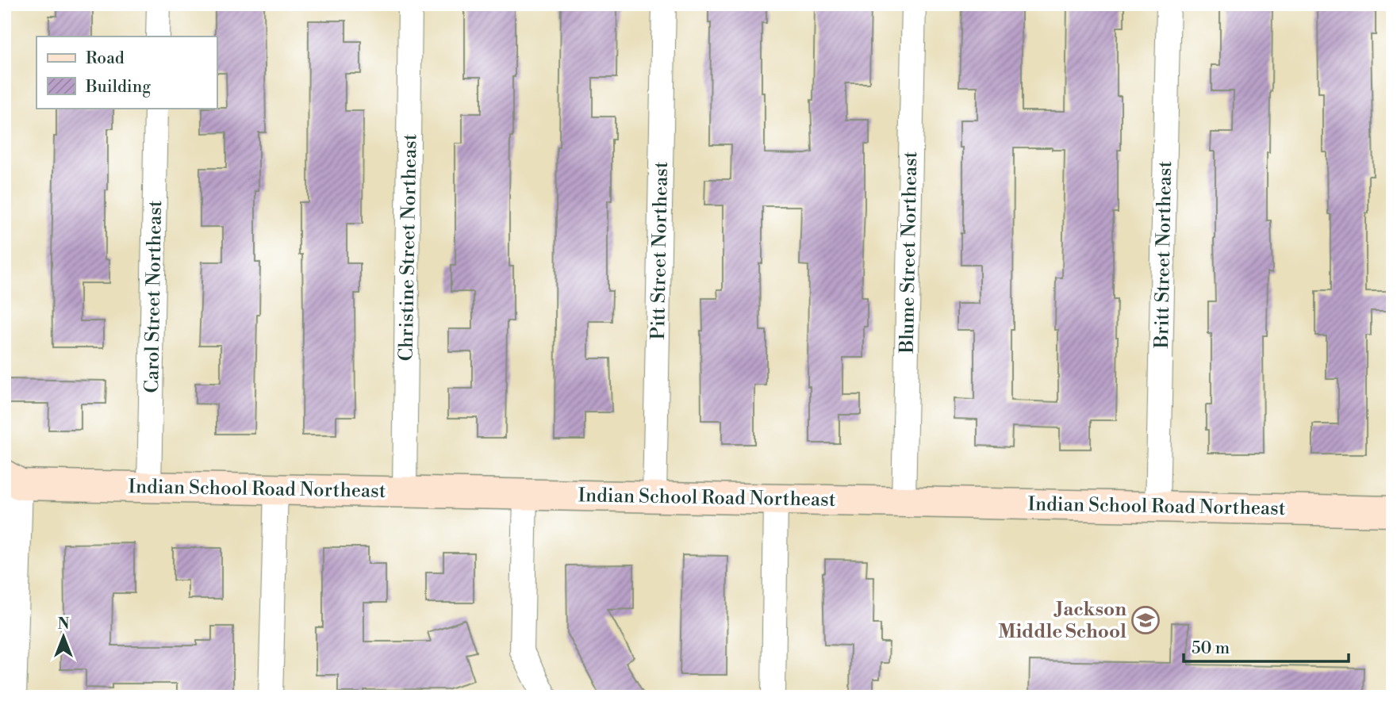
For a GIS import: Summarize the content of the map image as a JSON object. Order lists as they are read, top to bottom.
{
  "streets": {
    "street": [
      "Christine Street Northeast",
      "Pitt Street Northeast",
      "Blume Street Northeast",
      "Britt Street Northeast",
      "Carol Street Northeast",
      "Indian School Road Northeast"
    ]
  },
  "crossings": [
    ["Christine Street Northeast", "Indian School Road Northeast"],
    ["Pitt Street Northeast", "Indian School Road Northeast"],
    ["Blume Street Northeast", "Indian School Road Northeast"],
    ["Britt Street Northeast", "Indian School Road Northeast"],
    ["Carol Street Northeast", "Indian School Road Northeast"]
  ],
  "places": {
    "school or university": ["Jackson Middle School"]
  },
  "legend": ["Road", "Building"],
  "scale_bar": "50 m",
  "north": "top"
}
